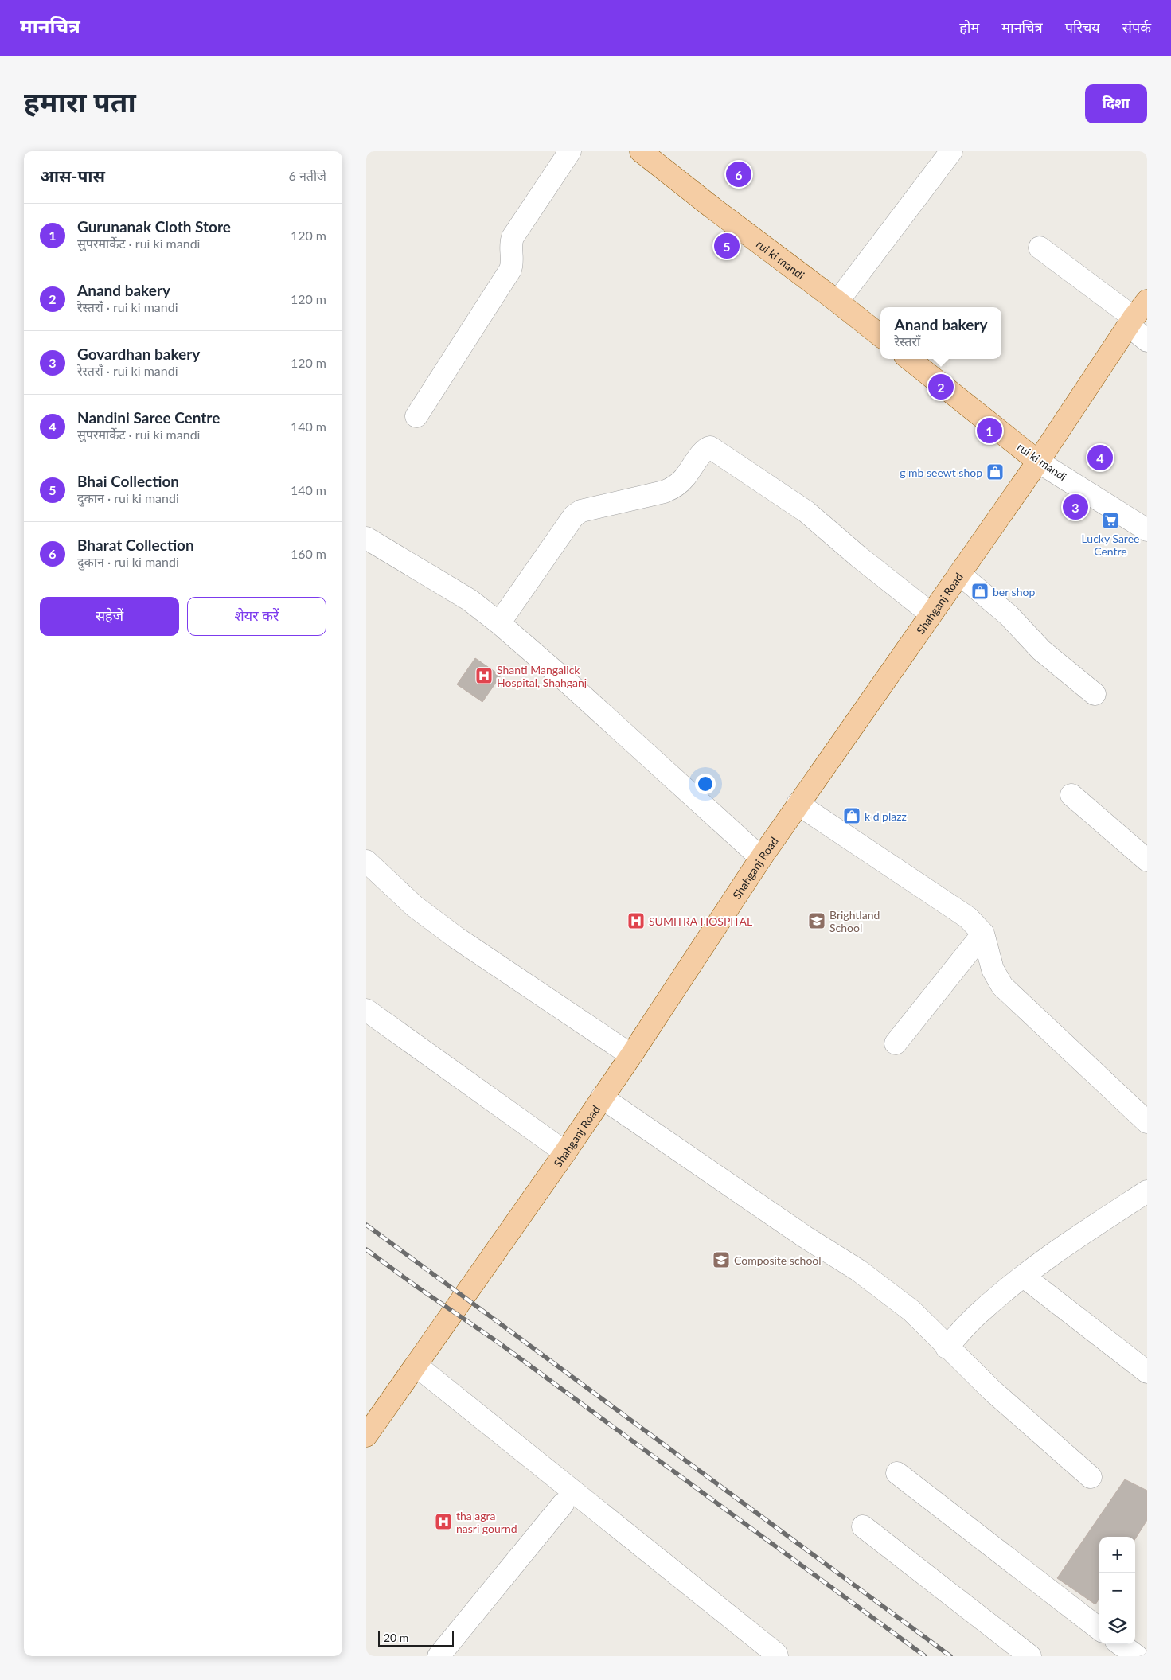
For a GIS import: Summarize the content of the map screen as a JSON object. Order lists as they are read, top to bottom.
{
  "streets": {
    "main road": ["rui ki mandi", "Shahganj Road"]
  },
  "crossings": [
    ["rui ki mandi", "Shahganj Road"]
  ],
  "places": {
    "shop": ["g mb seewt shop", "ber shop", "k d plazz"],
    "supermarket": ["Lucky Saree Centre"],
    "hospital": ["Shanti Mangalick Hospital, Shahganj", "SUMITRA HOSPITAL", "tha agra nasri gournd"],
    "school or university": ["Brightland School", "Composite school"]
  },
  "scale_bar": "20 m",
  "page": {
    "header": "मानचित्र",
    "nav": [
      "होम",
      "मानचित्र",
      "परिचय",
      "संपर्क"
    ],
    "title": "हमारा पता",
    "buttons": [
      "दिशा",
      ["सहेजें", "शेयर करें"]
    ],
    "heading": ["आस-पास", "6 नतीजे"],
    "pins": [
      "6",
      "5",
      "2",
      "1",
      "4",
      "3"
    ],
    "list": [
      {
        "mark": "1",
        "name": "Gurunanak Cloth Store",
        "note": "सुपरमार्केट · rui ki mandi",
        "value": "120 m"
      },
      {
        "mark": "2",
        "name": "Anand bakery",
        "note": "रेस्तराँ · rui ki mandi",
        "value": "120 m"
      },
      {
        "mark": "3",
        "name": "Govardhan bakery",
        "note": "रेस्तराँ · rui ki mandi",
        "value": "120 m"
      },
      {
        "mark": "4",
        "name": "Nandini Saree Centre",
        "note": "सुपरमार्केट · rui ki mandi",
        "value": "140 m"
      },
      {
        "mark": "5",
        "name": "Bhai Collection",
        "note": "दुकान · rui ki mandi",
        "value": "140 m"
      },
      {
        "mark": "6",
        "name": "Bharat Collection",
        "note": "दुकान · rui ki mandi",
        "value": "160 m"
      }
    ],
    "popup": ["Anand bakery", "रेस्तराँ"],
    "map_buttons": ["+", "−"],
    "scale": "20 m"
  }
}
